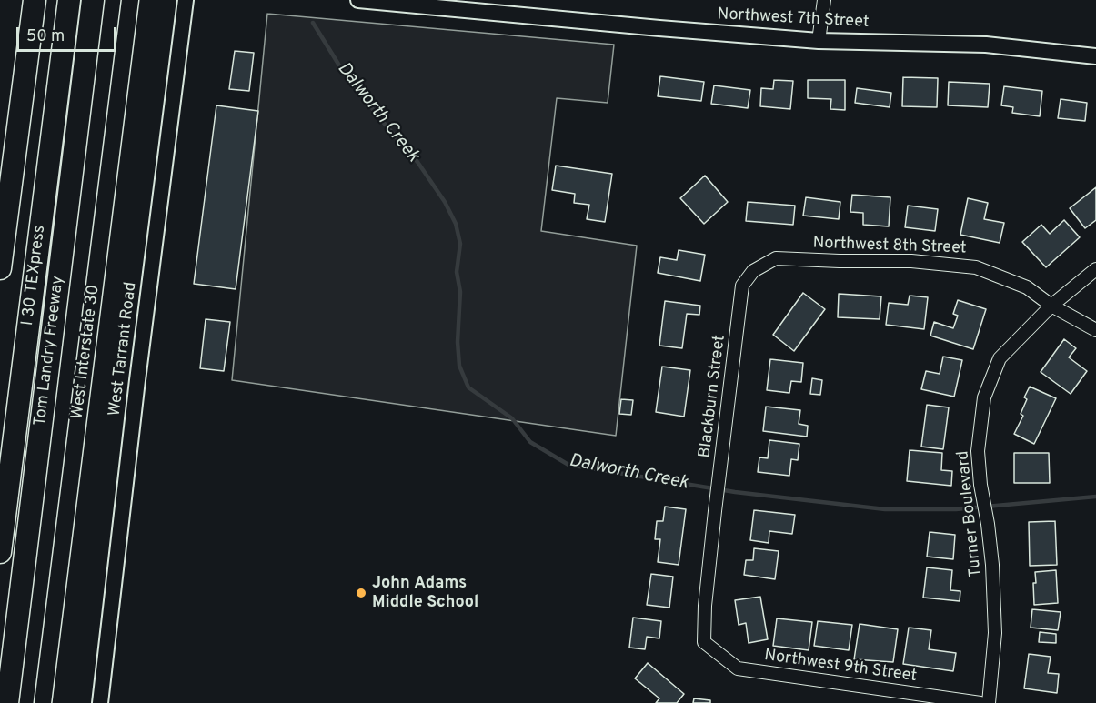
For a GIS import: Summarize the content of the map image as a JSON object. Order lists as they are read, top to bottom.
{
  "streets": {
    "highway": ["I 30 TEXpress", "Tom Landry Freeway"],
    "main road": ["West Interstate 30"],
    "street": [
      "Northwest 7th Street",
      "Northwest 8th Street",
      "West Tarrant Road",
      "Blackburn Street",
      "Turner Boulevard",
      "Northwest 9th Street"
    ]
  },
  "crossings": [
    ["Northwest 8th Street", "Blackburn Street"],
    ["Northwest 8th Street", "Turner Boulevard"],
    ["Blackburn Street", "Northwest 9th Street"]
  ],
  "water": ["Dalworth Creek"],
  "places": ["John Adams Middle School"],
  "scale_bar": "50 m"
}
